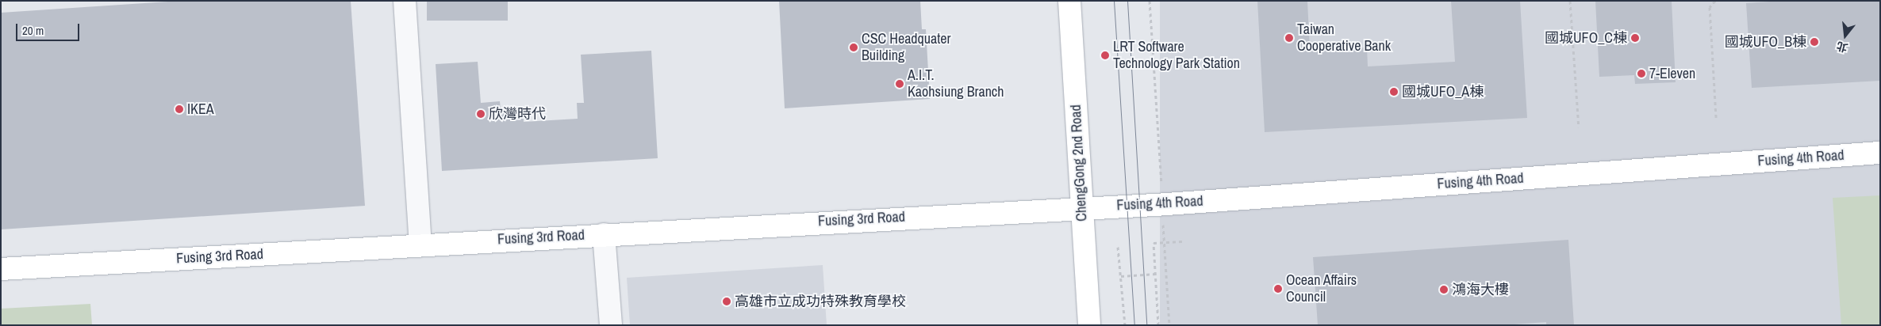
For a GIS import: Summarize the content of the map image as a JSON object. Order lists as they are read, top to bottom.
{
  "streets": {
    "street": ["Fusing 4th Road", "ChengGong 2nd Road", "Fusing 3rd Road"]
  },
  "crossings": [
    ["Fusing 4th Road", "ChengGong 2nd Road"],
    ["Fusing 4th Road", "Fusing 3rd Road"],
    ["ChengGong 2nd Road", "Fusing 3rd Road"]
  ],
  "places": [
    "Taiwan Cooperative Bank",
    "國城UFO_C棟",
    "國城UFO_B棟",
    "CSC Headquater Building",
    "LRT Software Technology Park Station",
    "7-Eleven",
    "A.I.T. Kaohsiung Branch",
    "國城UFO_A棟",
    "IKEA",
    "欣灣時代",
    "Ocean Affairs Council",
    "鴻海大樓",
    "高雄市立成功特殊教育學校"
  ],
  "scale_bar": "20 m",
  "north": "bottom"
}
